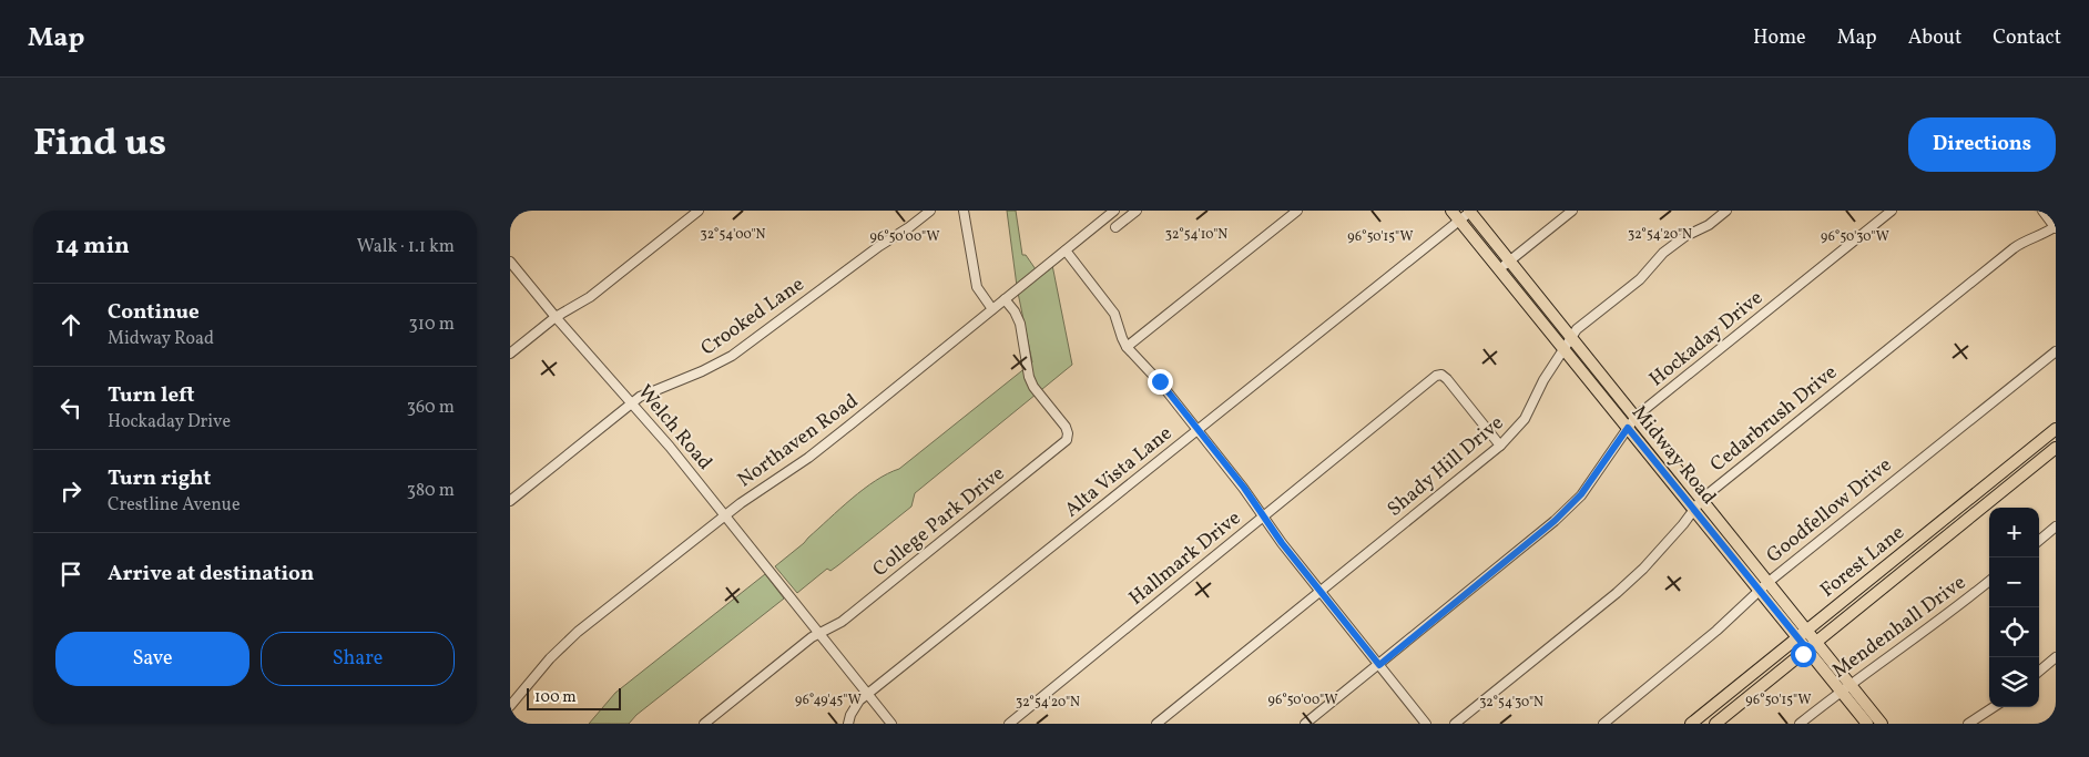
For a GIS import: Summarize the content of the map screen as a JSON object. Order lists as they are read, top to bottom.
{
  "streets": {
    "main road": ["Midway Road", "Forest Lane"],
    "street": [
      "Crooked Lane",
      "Hockaday Drive",
      "Cedarbrush Drive",
      "Welch Road",
      "Northaven Road",
      "Shady Hill Drive",
      "Alta Vista Lane",
      "Goodfellow Drive",
      "College Park Drive",
      "Hallmark Drive",
      "Mendenhall Drive"
    ]
  },
  "crossings": [
    ["Crooked Lane", "Welch Road"],
    ["Hockaday Drive", "Midway Road"],
    ["Cedarbrush Drive", "Midway Road"],
    ["Welch Road", "Northaven Road"],
    ["Welch Road", "Alta Vista Lane"],
    ["Welch Road", "College Park Drive"],
    ["Northaven Road", "College Park Drive"],
    ["Midway Road", "Shady Hill Drive"],
    ["Midway Road", "Alta Vista Lane"],
    ["Midway Road", "Goodfellow Drive"],
    ["Midway Road", "Forest Lane"],
    ["Midway Road", "Mendenhall Drive"],
    ["Shady Hill Drive", "Hallmark Drive"]
  ],
  "scale_bar": "100 m",
  "page": {
    "header": "Map",
    "nav": [
      "Home",
      "Map",
      "About",
      "Contact"
    ],
    "title": "Find us",
    "buttons": [
      "Directions",
      ["Save", "Share"]
    ],
    "heading": ["14 min", "Walk · 1.1 km"],
    "list": [
      ["Continue", "Midway Road", "310 m"],
      ["Turn left", "Hockaday Drive", "360 m"],
      ["Turn right", "Crestline Avenue", "380 m"],
      "Arrive at destination"
    ],
    "map_buttons": ["+", "−"],
    "scale": "100 m"
  },
  "coordinates": [
    "32°54'00\"N",
    "32°54'10\"N",
    "32°54'20\"N",
    "96°50'15\"W",
    "96°50'00\"W",
    "96°50'30\"W",
    "96°49'45\"W",
    "32°54'30\"N"
  ]
}
